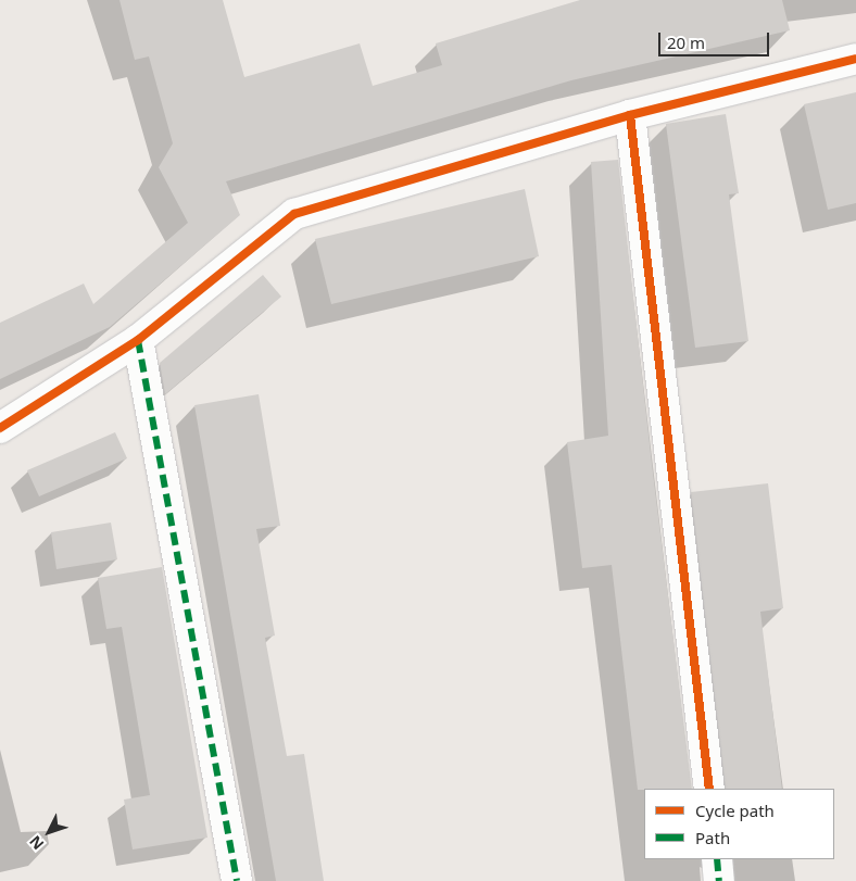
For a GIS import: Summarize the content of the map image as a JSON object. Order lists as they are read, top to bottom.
{
  "legend": ["Cycle path", "Path"],
  "scale_bar": "20 m",
  "north": "bottom left"
}
